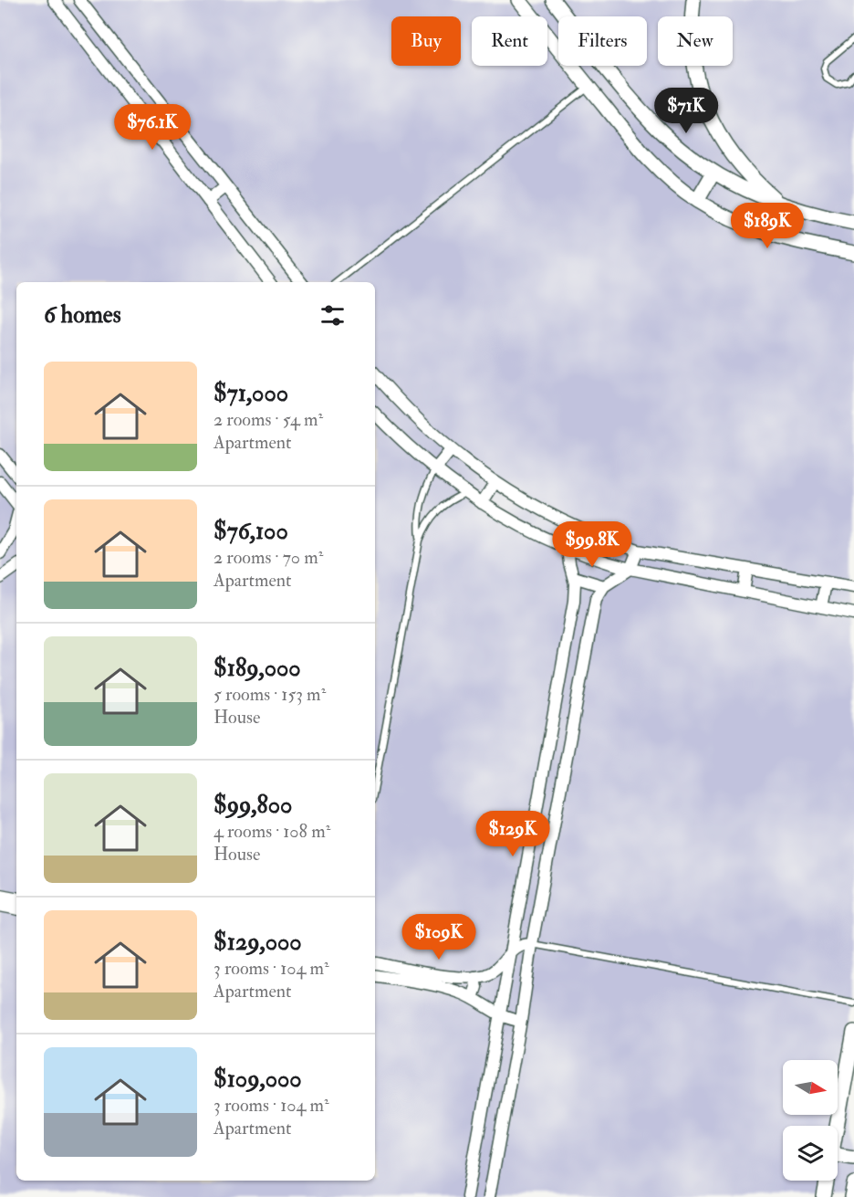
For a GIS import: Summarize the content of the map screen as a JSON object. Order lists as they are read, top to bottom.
{
  "north": "right",
  "page": {
    "chip": [
      "Buy",
      "Rent",
      "Filters",
      "New"
    ],
    "price": [
      "$71K",
      "$76.1K",
      "$189K",
      "$99.8K",
      "$129K",
      "$109K"
    ],
    "heading": "6 homes",
    "list": [
      {
        "name": "$71,000",
        "note": "2 rooms · 54 m² · Apartment"
      },
      {
        "name": "$76,100",
        "note": "2 rooms · 70 m² · Apartment"
      },
      {
        "name": "$189,000",
        "note": "5 rooms · 153 m² · House"
      },
      {
        "name": "$99,800",
        "note": "4 rooms · 108 m² · House"
      },
      {
        "name": "$129,000",
        "note": "3 rooms · 104 m² · Apartment"
      },
      {
        "name": "$109,000",
        "note": "3 rooms · 104 m² · Apartment"
      }
    ]
  }
}
